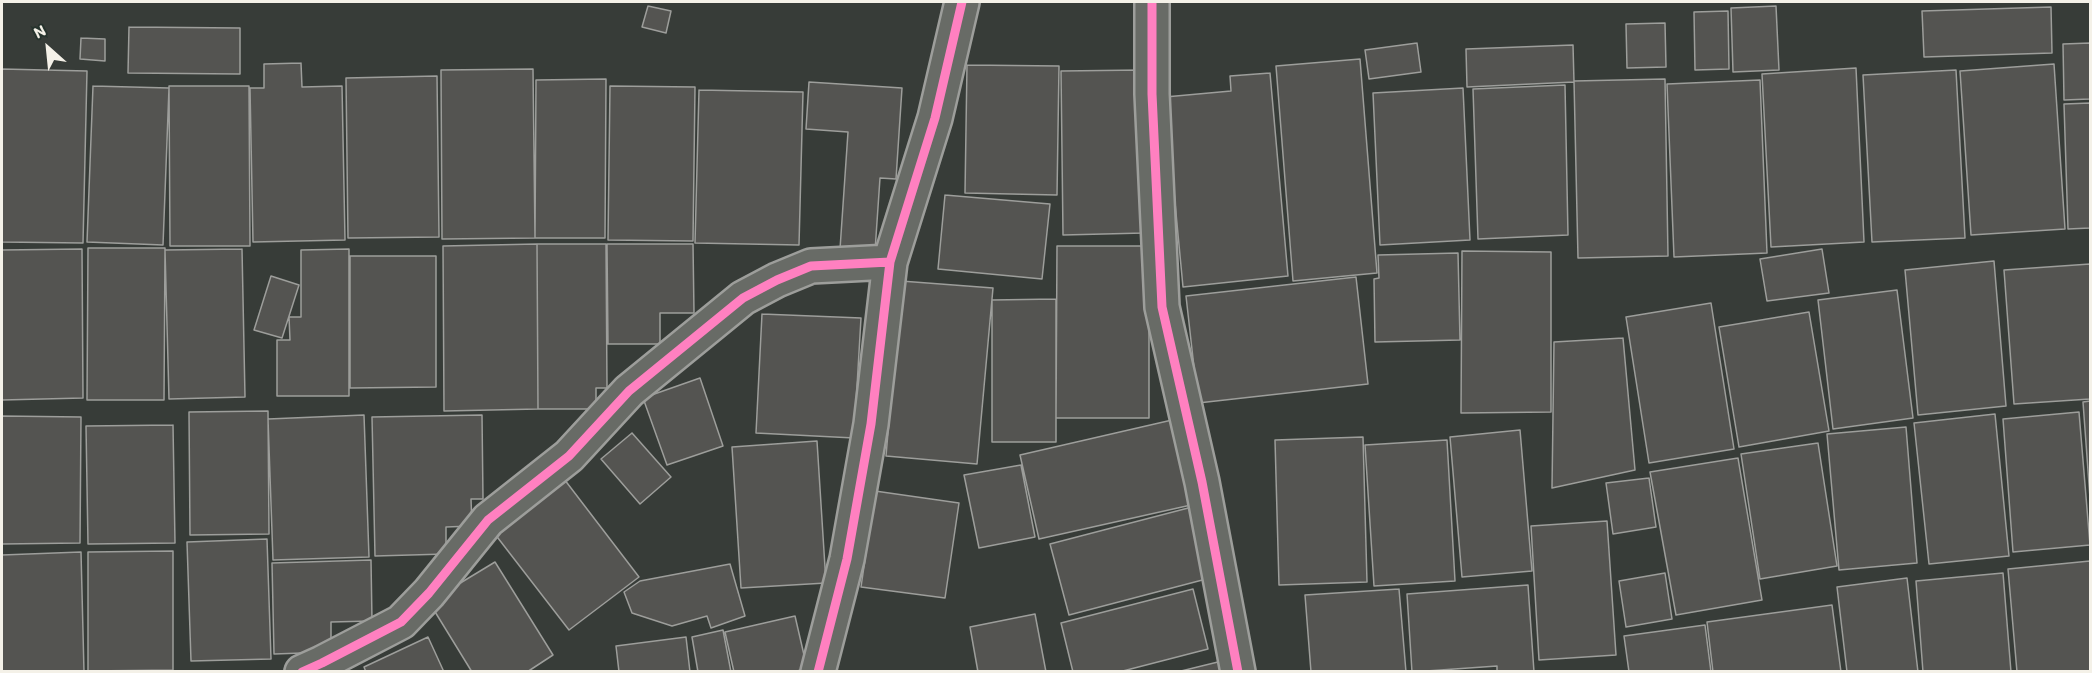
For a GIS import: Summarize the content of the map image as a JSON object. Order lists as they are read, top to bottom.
{
  "north": "top left"
}
